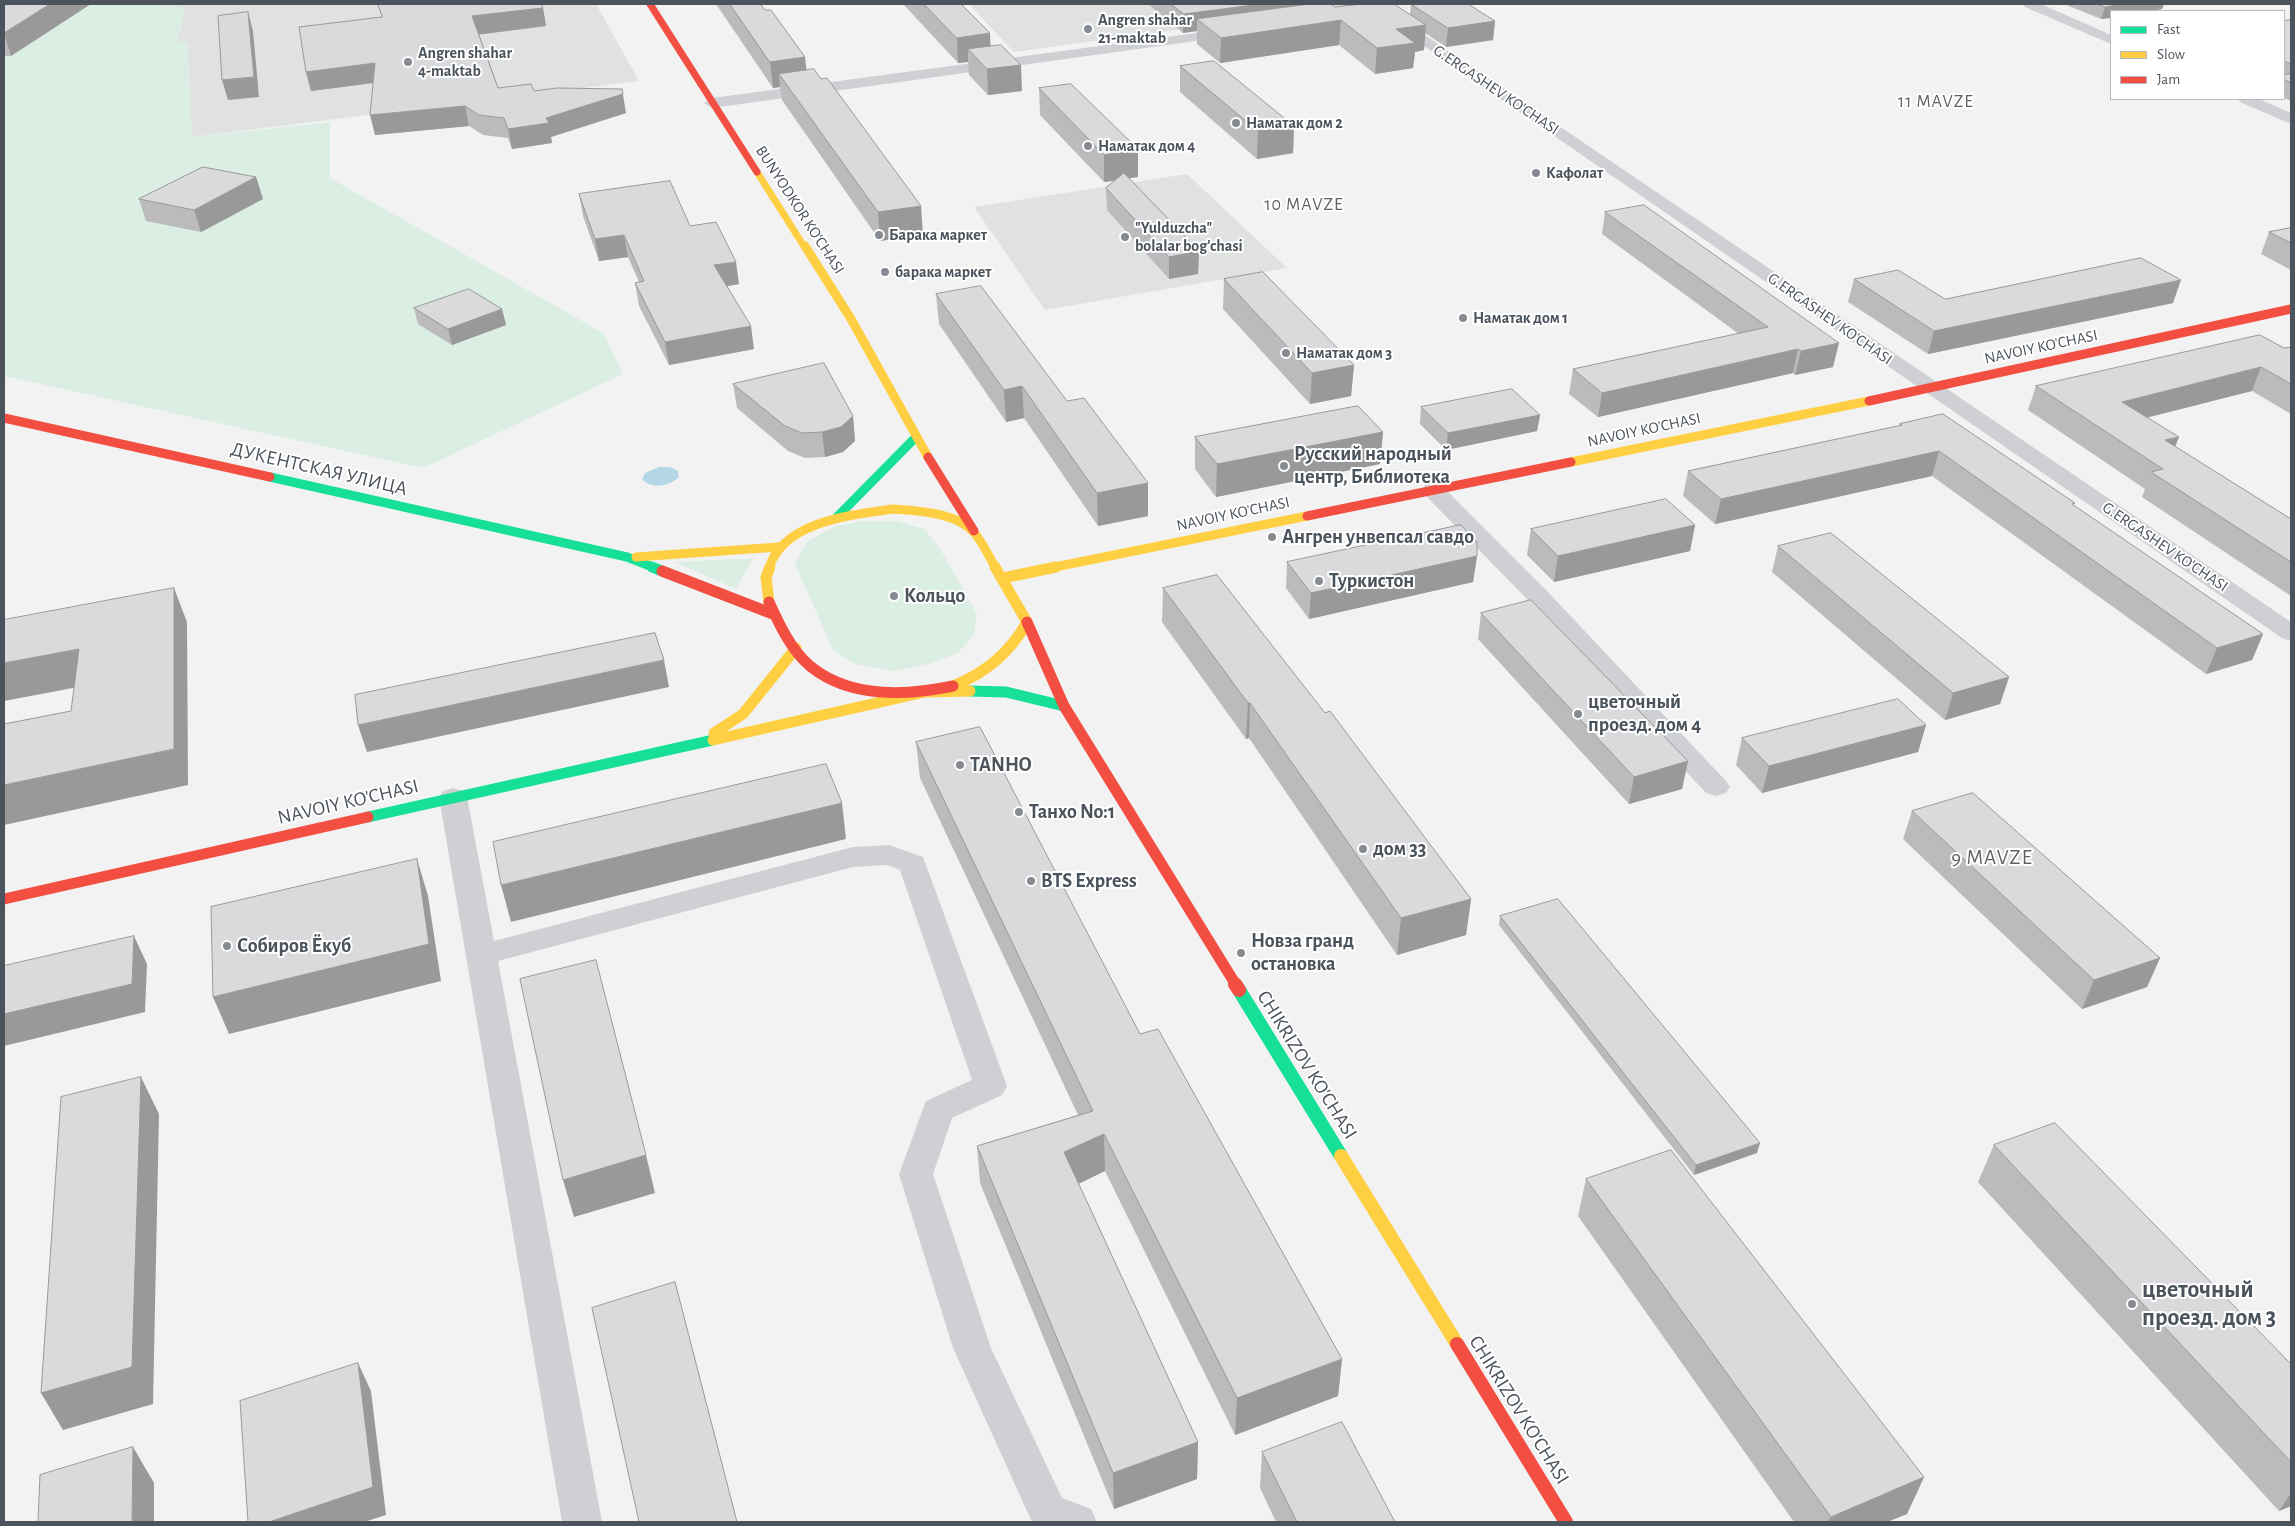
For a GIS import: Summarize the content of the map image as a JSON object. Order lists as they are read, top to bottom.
{
  "streets": {
    "main road": [
      "BUNYODKOR KO'CHASI",
      "NAVOIY KO'CHASI",
      "ДУКЕНТСКАЯ УЛИЦА",
      "CHIKRIZOV KO'CHASI"
    ],
    "street": ["G.ERGASHEV KO'CHASI"]
  },
  "crossings": [
    ["G.ERGASHEV KO'CHASI", "NAVOIY KO'CHASI"],
    ["NAVOIY KO'CHASI", "CHIKRIZOV KO'CHASI"]
  ],
  "districts": ["11 MAVZE", "10 MAVZE", "9 MAVZE"],
  "places": [
    "Angren shahar 21-maktab",
    "Angren shahar 4-maktab",
    "Наматак дом 2",
    "Наматак дом 4",
    "Кафолат",
    "Барака маркет",
    "\"Yulduzcha\" bolalar bog'chasi",
    "барака маркет",
    "Наматак дом 1",
    "Наматак дом 3",
    "Русский народный центр, Библиотека",
    "Ангрен унвепсал савдо",
    "Туркистон",
    "Кольцо",
    "цветочный проезд. дом 4",
    "TANHO",
    "Танхо No:1",
    "дом 33",
    "BTS Express",
    "Собиров Ёкуб",
    "Новза гранд остановка",
    "цветочный проезд. дом 3"
  ],
  "legend": ["Fast", "Slow", "Jam"]
}
